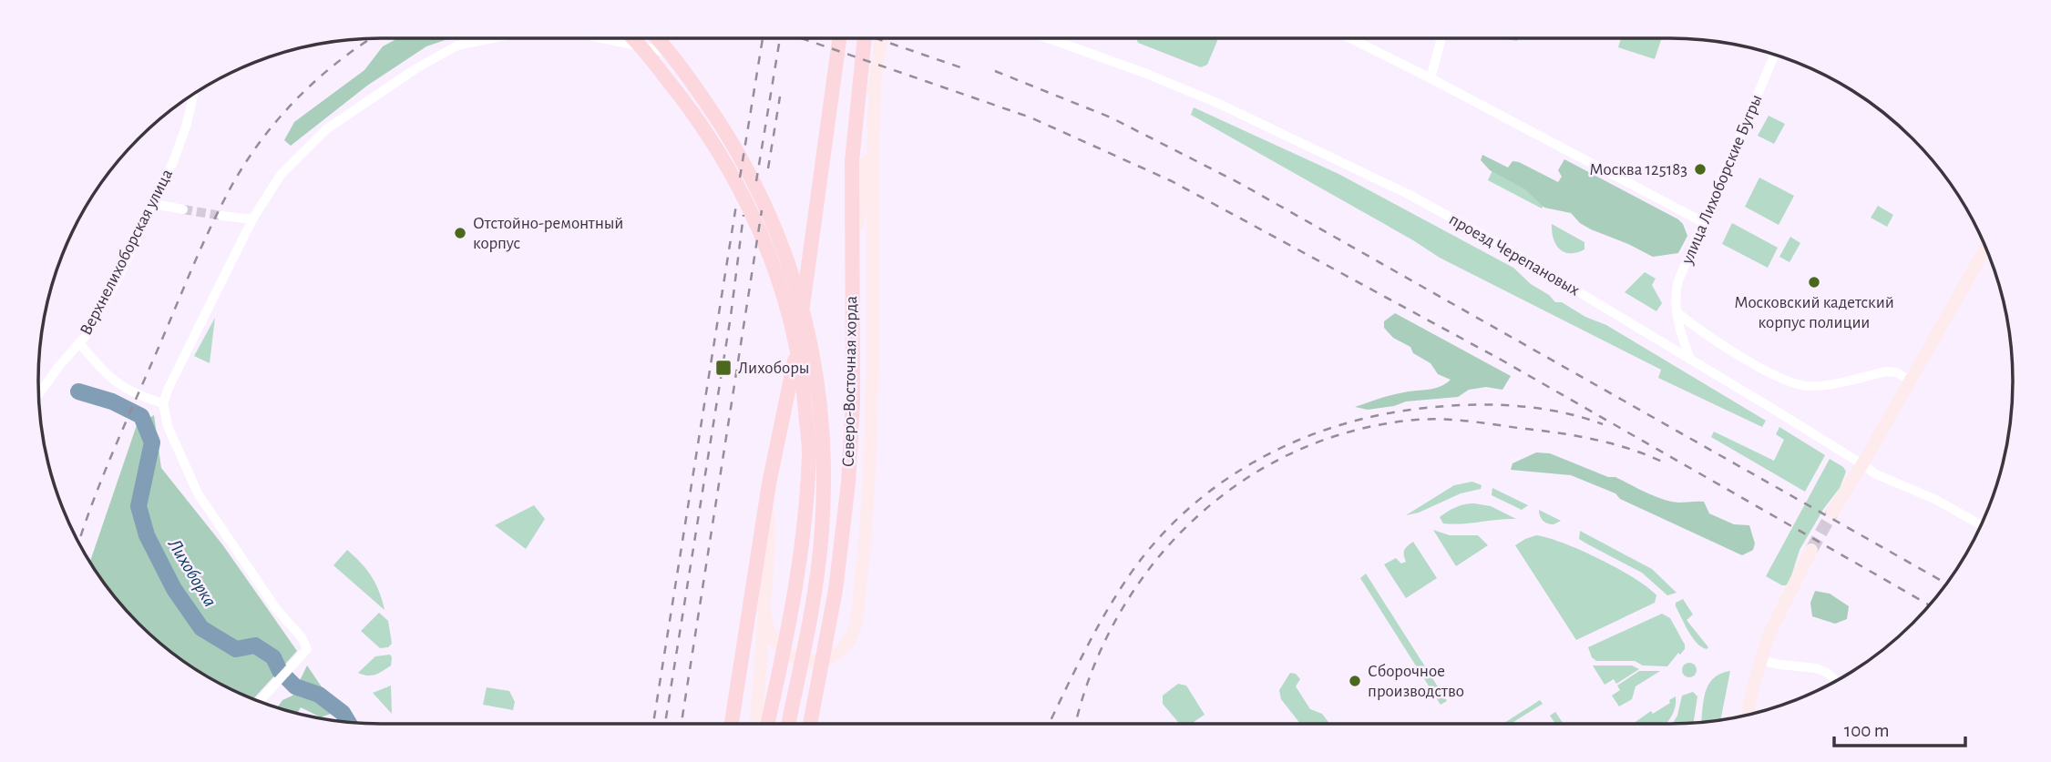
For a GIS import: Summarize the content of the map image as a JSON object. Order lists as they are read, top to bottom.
{
  "streets": {
    "main road": ["Северо-Восточная хорда"],
    "street": ["улица Лихоборские Бугры", "Верхнелихоборская улица", "проезд Черепановых"]
  },
  "crossings": [
    ["улица Лихоборские Бугры", "проезд Черепановых"]
  ],
  "water": ["Лихоборка"],
  "places": {
    "other": [
      "Москва 125183",
      "Отстойно-ремонтный корпус",
      "Московский кадетский корпус полиции",
      "Сборочное производство"
    ],
    "transit": ["Лихоборы"]
  },
  "scale_bar": "100 m"
}
